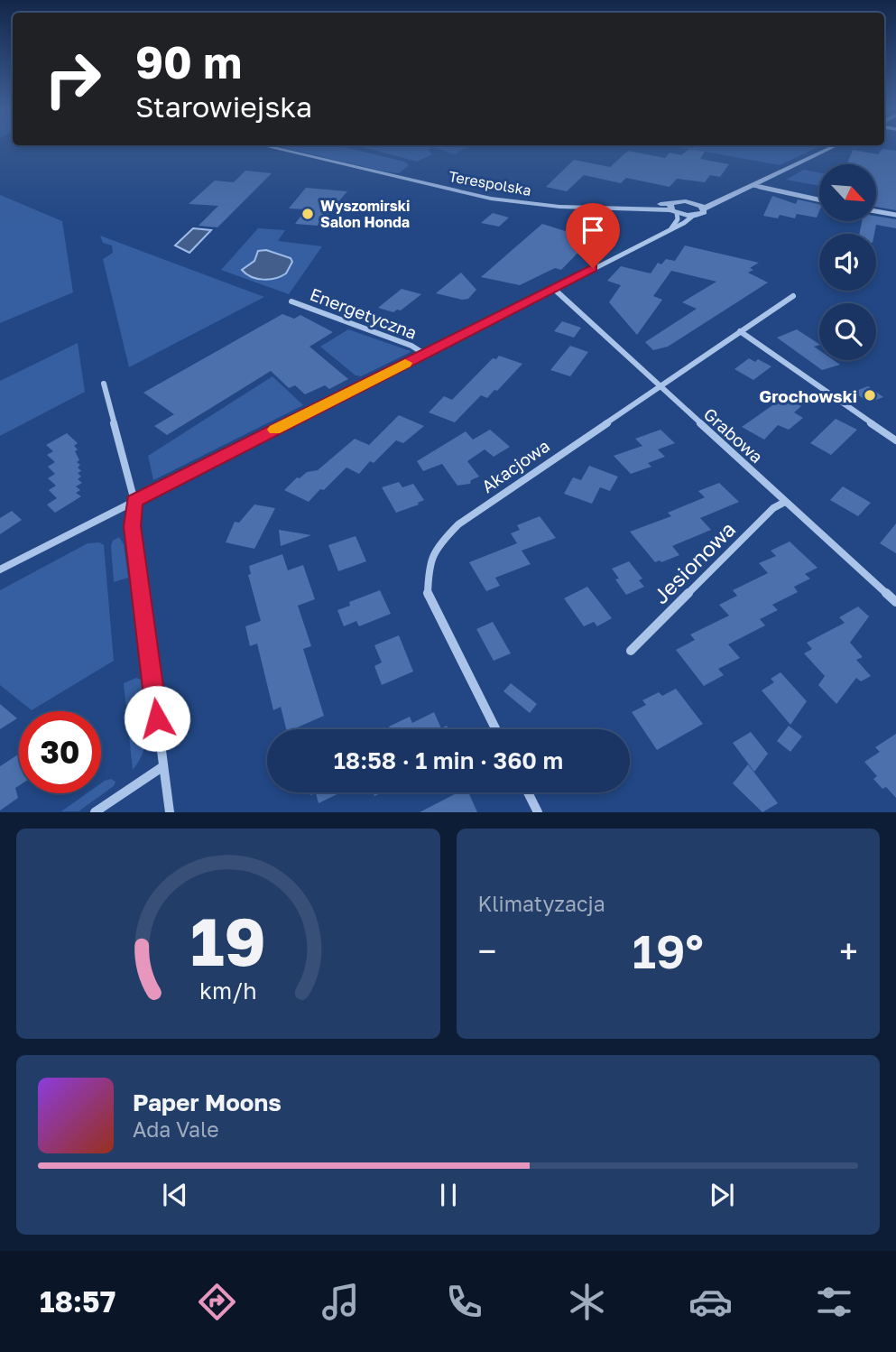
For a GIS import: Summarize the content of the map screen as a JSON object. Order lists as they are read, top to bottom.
{
  "streets": {
    "street": [
      "Terespolska",
      "Energetyczna",
      "Grabowa",
      "Akacjowa",
      "Jesionowa"
    ]
  },
  "crossings": [
    ["Grabowa", "Akacjowa"],
    ["Grabowa", "Jesionowa"]
  ],
  "places": ["Wyszomirski Salon Honda", "Grochowski"],
  "north": "bottom right",
  "page": {
    "turn": ["90 m", "Starowiejska"],
    "limit": "30",
    "trip": "18:58 · 1 min · 360 m",
    "tile": "Klimatyzacja",
    "heat": ["−", "19°", "+"],
    "song": ["Paper Moons", "Ada Vale"],
    "tabs": "18:57",
    "gauge": ["19", "km/h"]
  }
}
